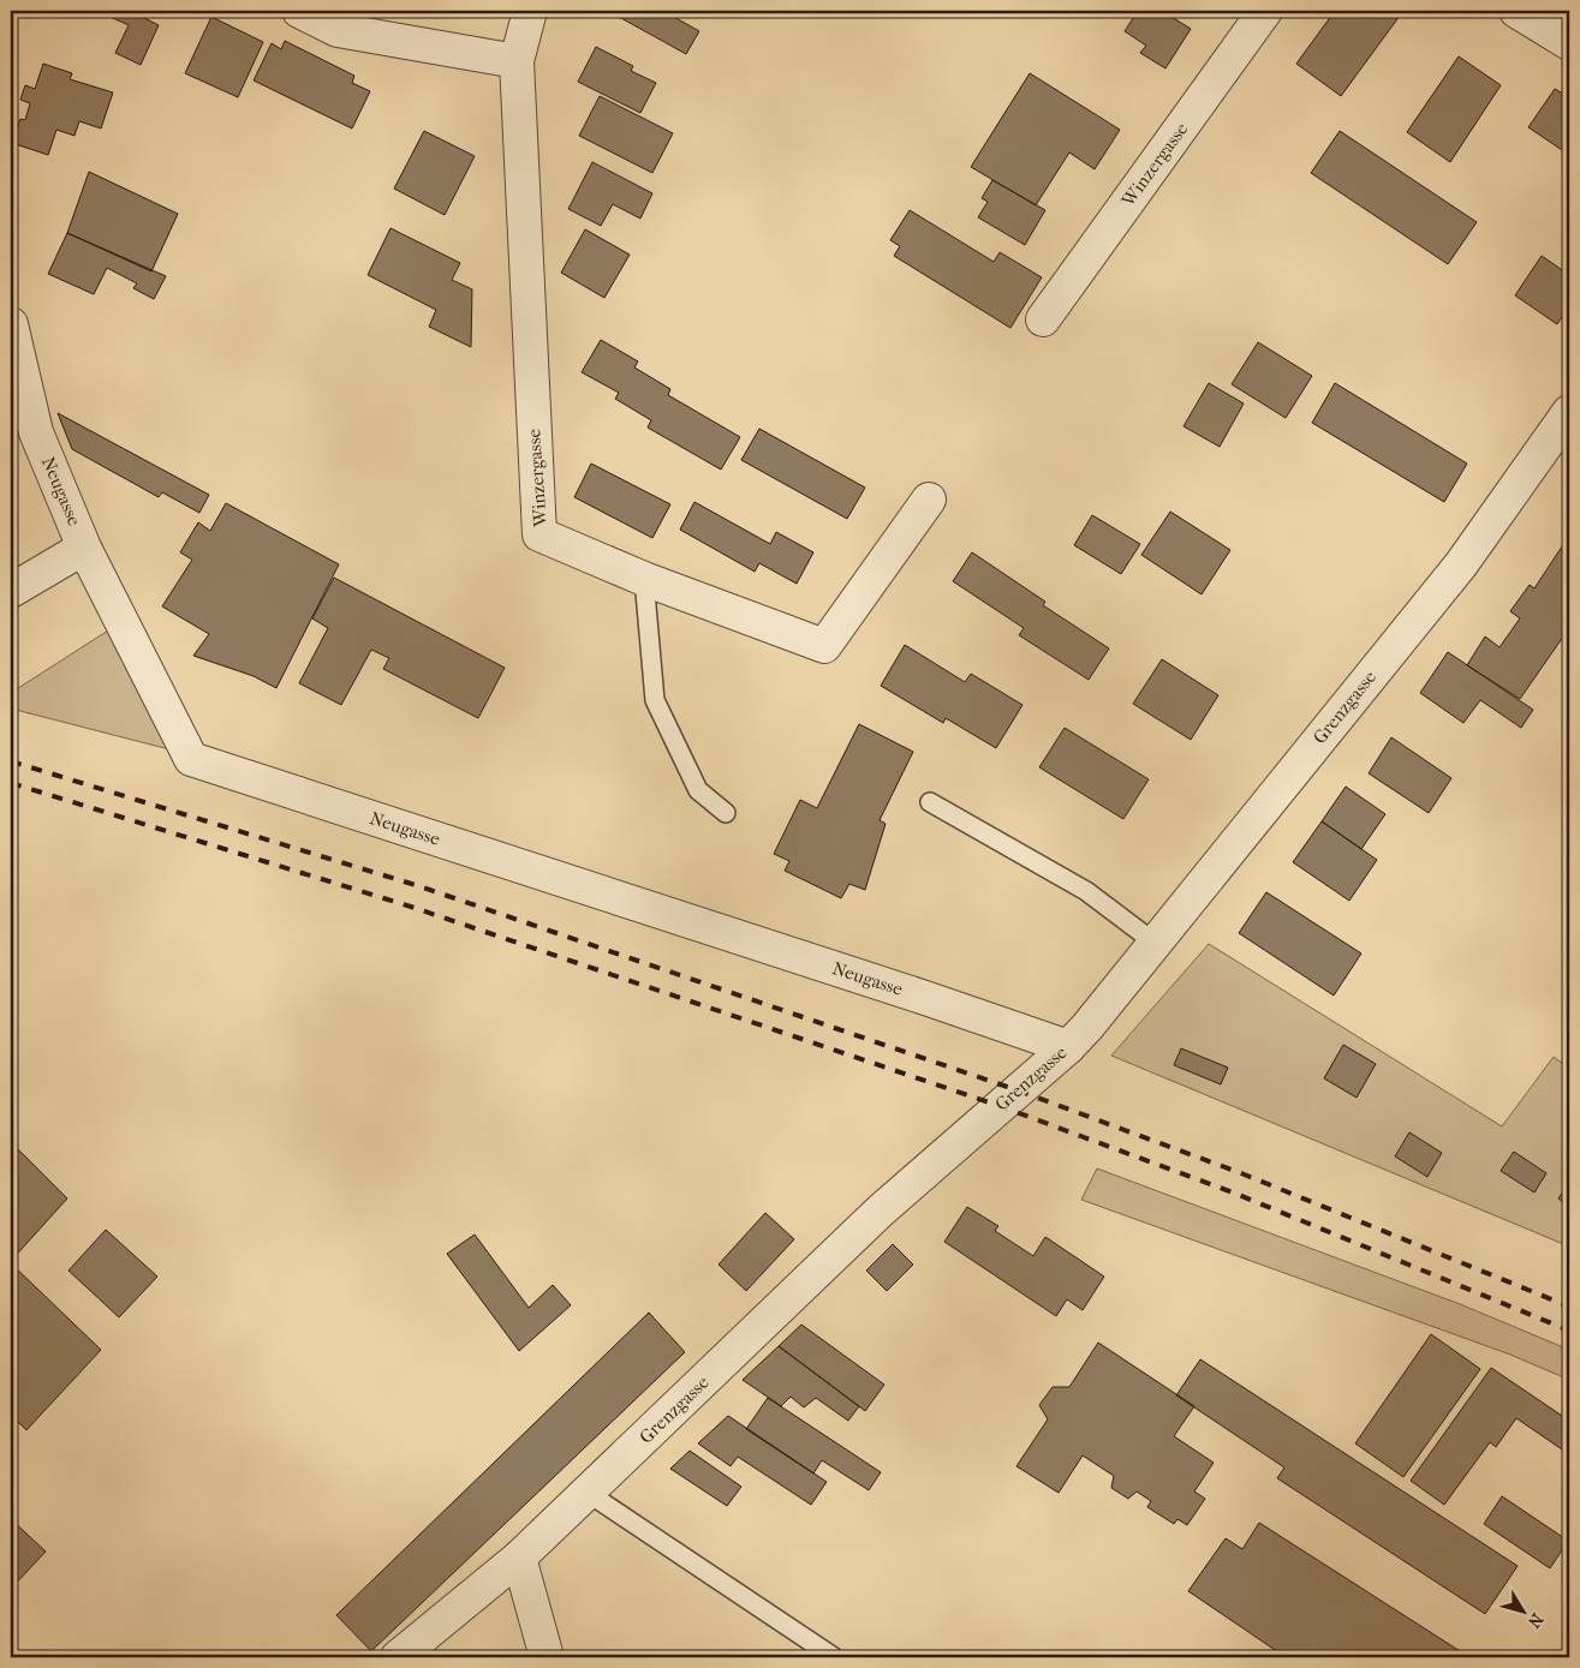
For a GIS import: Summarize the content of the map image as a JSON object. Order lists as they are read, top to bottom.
{
  "streets": {
    "street": ["Winzergasse", "Neugasse", "Grenzgasse"]
  },
  "crossings": [
    ["Neugasse", "Grenzgasse"]
  ],
  "north": "bottom right"
}
